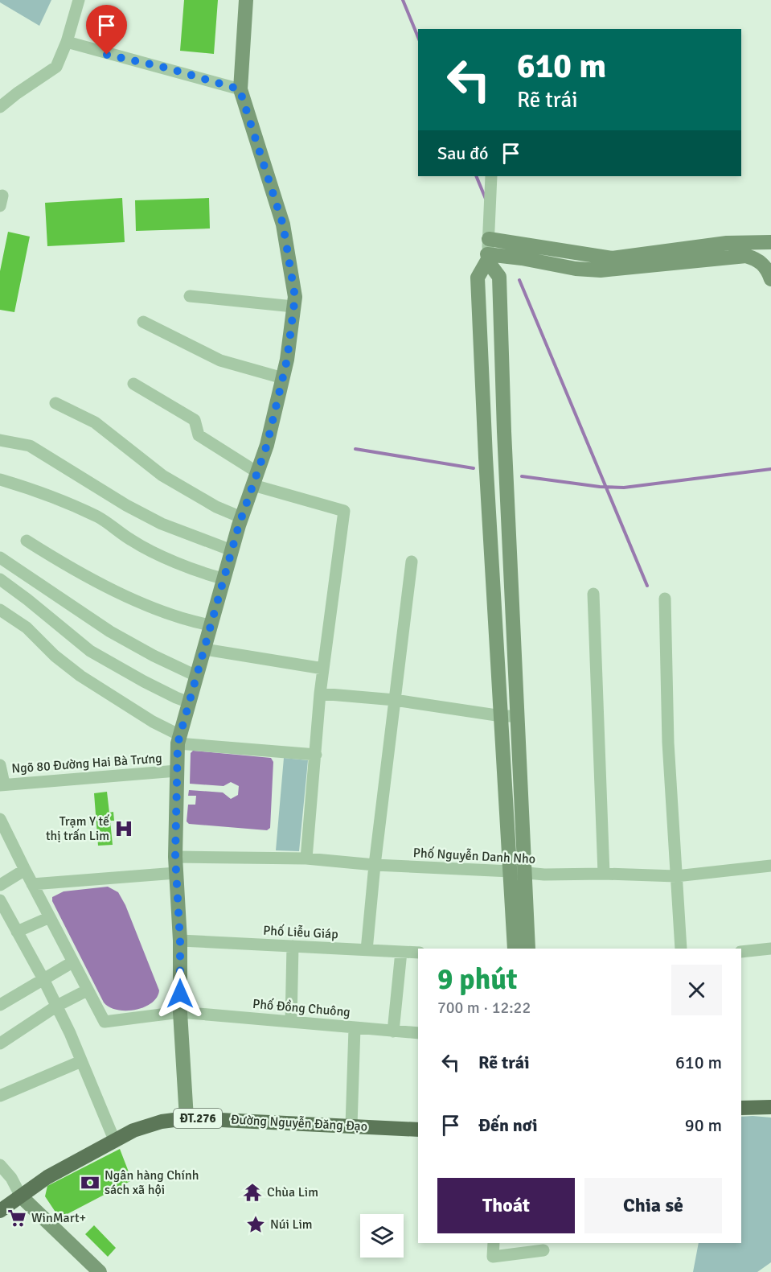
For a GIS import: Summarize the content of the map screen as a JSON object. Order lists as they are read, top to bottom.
{
  "streets": {
    "main road": ["ĐT.276", "Đường Nguyễn Đăng Đạo"],
    "street": [
      "Ngõ 80 Đường Hai Bà Trưng",
      "Phố Nguyễn Danh Nho",
      "Phố Liễu Giáp",
      "Phố Đồng Chuông"
    ]
  },
  "places": {
    "hospital": ["Trạm Y tế thị trấn Lim"],
    "bank": ["Ngân hàng Chính sách xã hội"],
    "temple": ["Chùa Lim"],
    "supermarket": ["WinMart+"],
    "place": ["Núi Lim"]
  },
  "page": {
    "turn": ["610 m", "Rẽ trái"],
    "then": "Sau đó",
    "heading": ["9 phút", "700 m · 12:22"],
    "list": [
      {
        "name": "Rẽ trái",
        "value": "610 m"
      },
      {
        "name": "Đến nơi",
        "value": "90 m"
      }
    ],
    "buttons": ["Thoát", "Chia sẻ"]
  }
}
